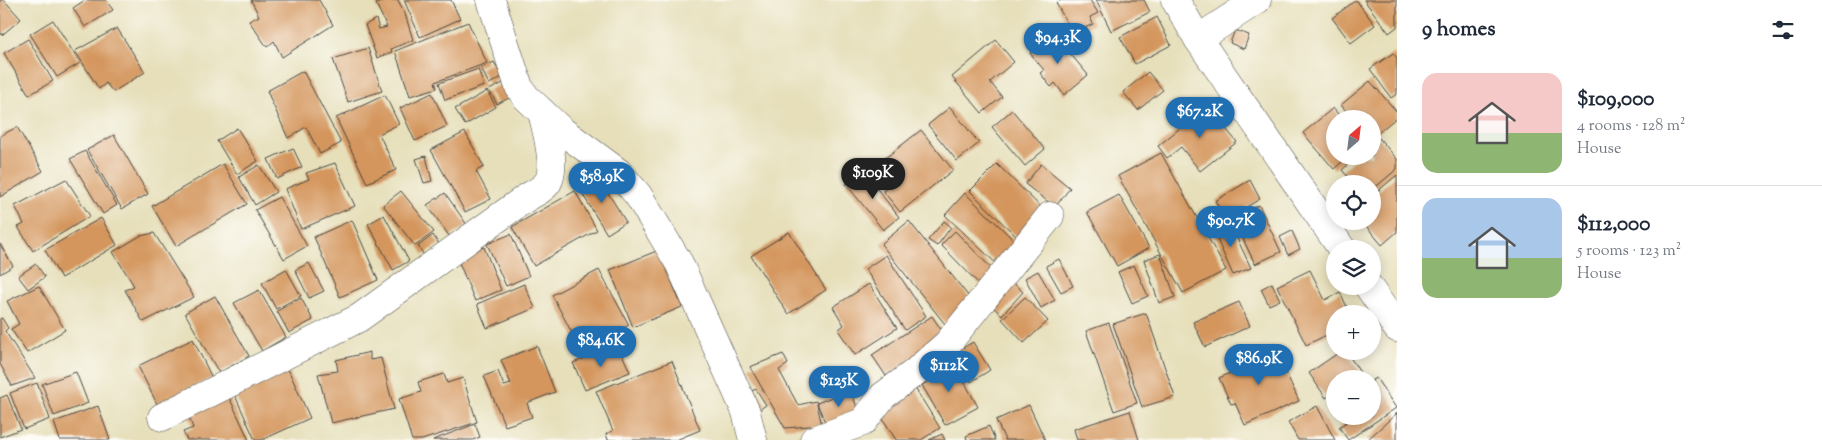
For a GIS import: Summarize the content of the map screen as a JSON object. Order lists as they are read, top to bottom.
{
  "north": "top right",
  "page": {
    "heading": "9 homes",
    "price": [
      "$94.3K",
      "$67.2K",
      "$109K",
      "$58.9K",
      "$90.7K",
      "$84.6K",
      "$86.9K",
      "$112K",
      "$125K"
    ],
    "list": [
      {
        "name": "$109,000",
        "note": "4 rooms · 128 m² · House"
      },
      {
        "name": "$112,000",
        "note": "5 rooms · 123 m² · House"
      }
    ],
    "map_buttons": ["+", "−"]
  }
}
